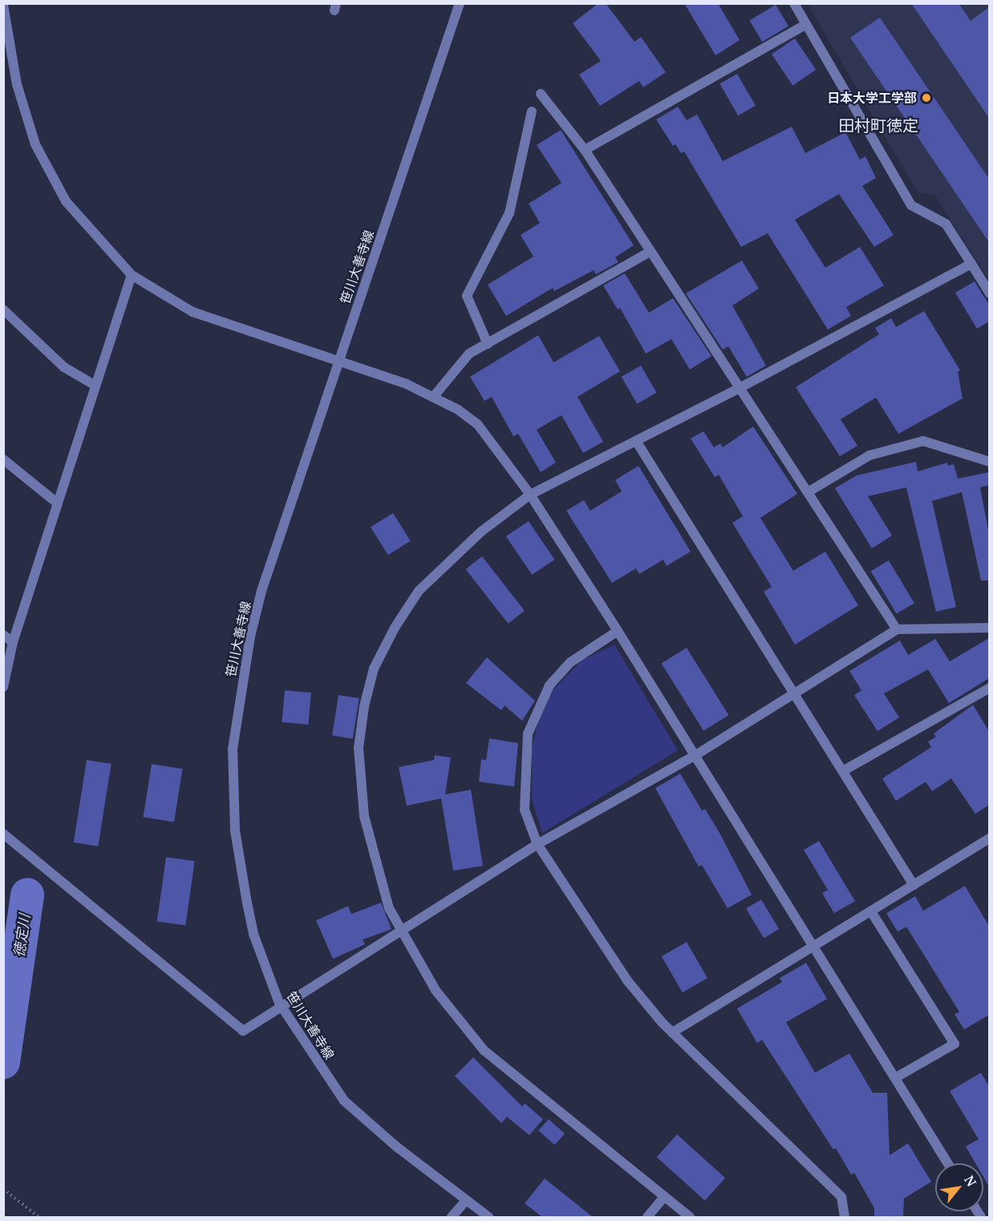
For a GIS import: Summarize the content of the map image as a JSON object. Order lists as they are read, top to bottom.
{
  "streets": {
    "street": ["笹川大善寺線"]
  },
  "districts": ["田村町徳定"],
  "water": ["徳定川"],
  "places": ["日本大学工学部"],
  "north": "top right"
}
